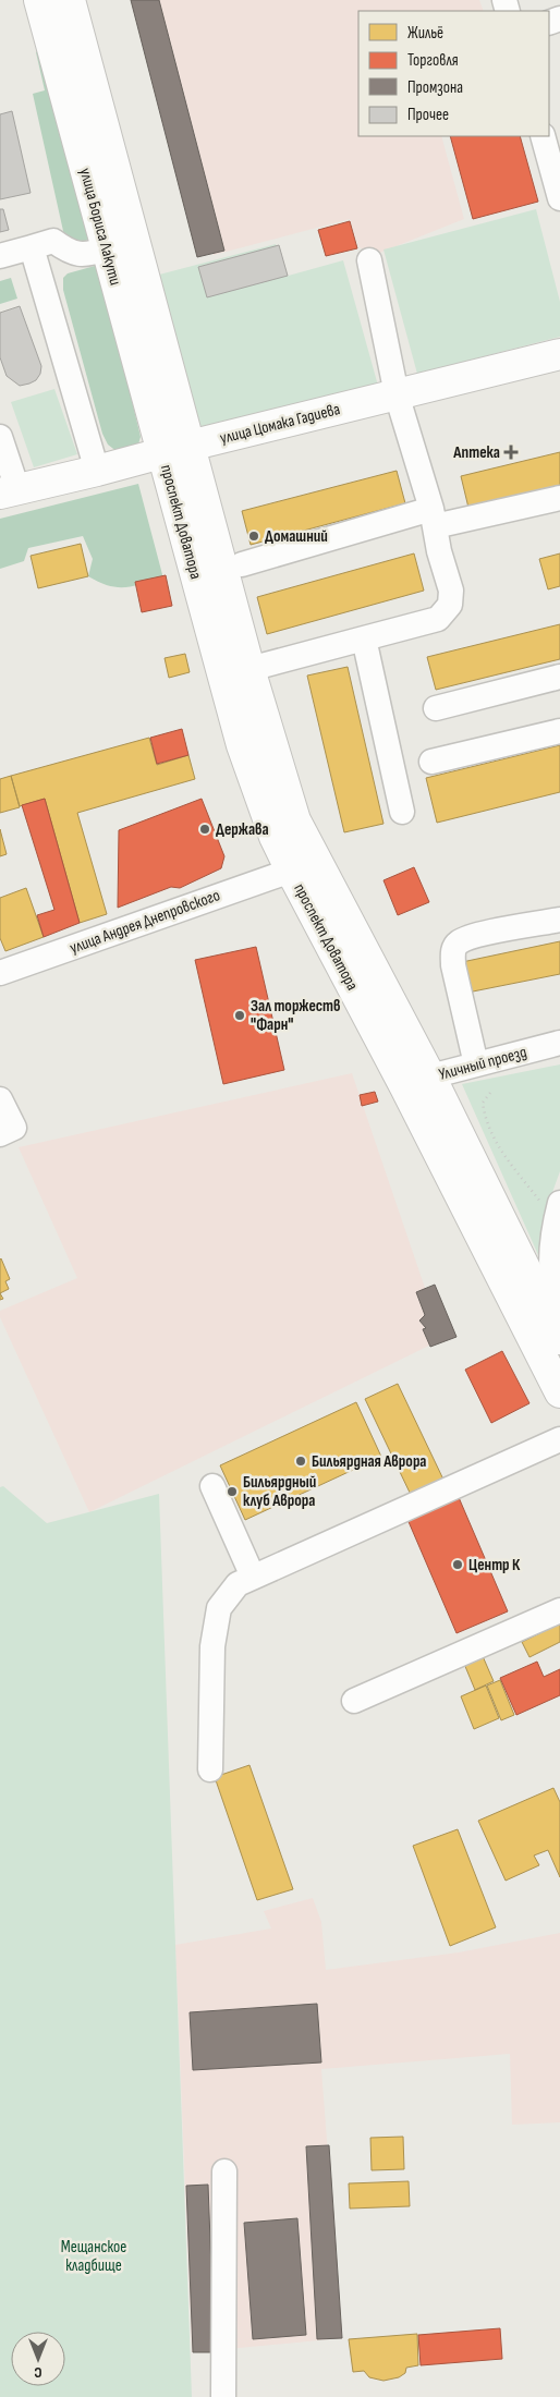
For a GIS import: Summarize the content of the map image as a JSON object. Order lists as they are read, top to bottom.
{
  "streets": {
    "main road": ["улица Бориса Лакути", "улица Цомака Гадиева", "проспект Доватора"],
    "street": ["улица Андрея Днепровского", "Уличный проезд"]
  },
  "crossings": [
    ["улица Бориса Лакути", "улица Цомака Гадиева"],
    ["улица Бориса Лакути", "проспект Доватора"],
    ["улица Цомака Гадиева", "проспект Доватора"],
    ["проспект Доватора", "улица Андрея Днепровского"],
    ["проспект Доватора", "Уличный проезд"]
  ],
  "parks": ["Мещанское кладбище"],
  "places": {
    "health": ["Аптека"],
    "other": [
      "Домашний",
      "Держава",
      "Зал торжеств \"Фарн\"",
      "Бильярдная Аврора",
      "Бильярдный клуб Аврора",
      "Центр К"
    ]
  },
  "legend": [
    "Жильё",
    "Торговля",
    "Промзона",
    "Прочее"
  ],
  "north": "bottom"
}
